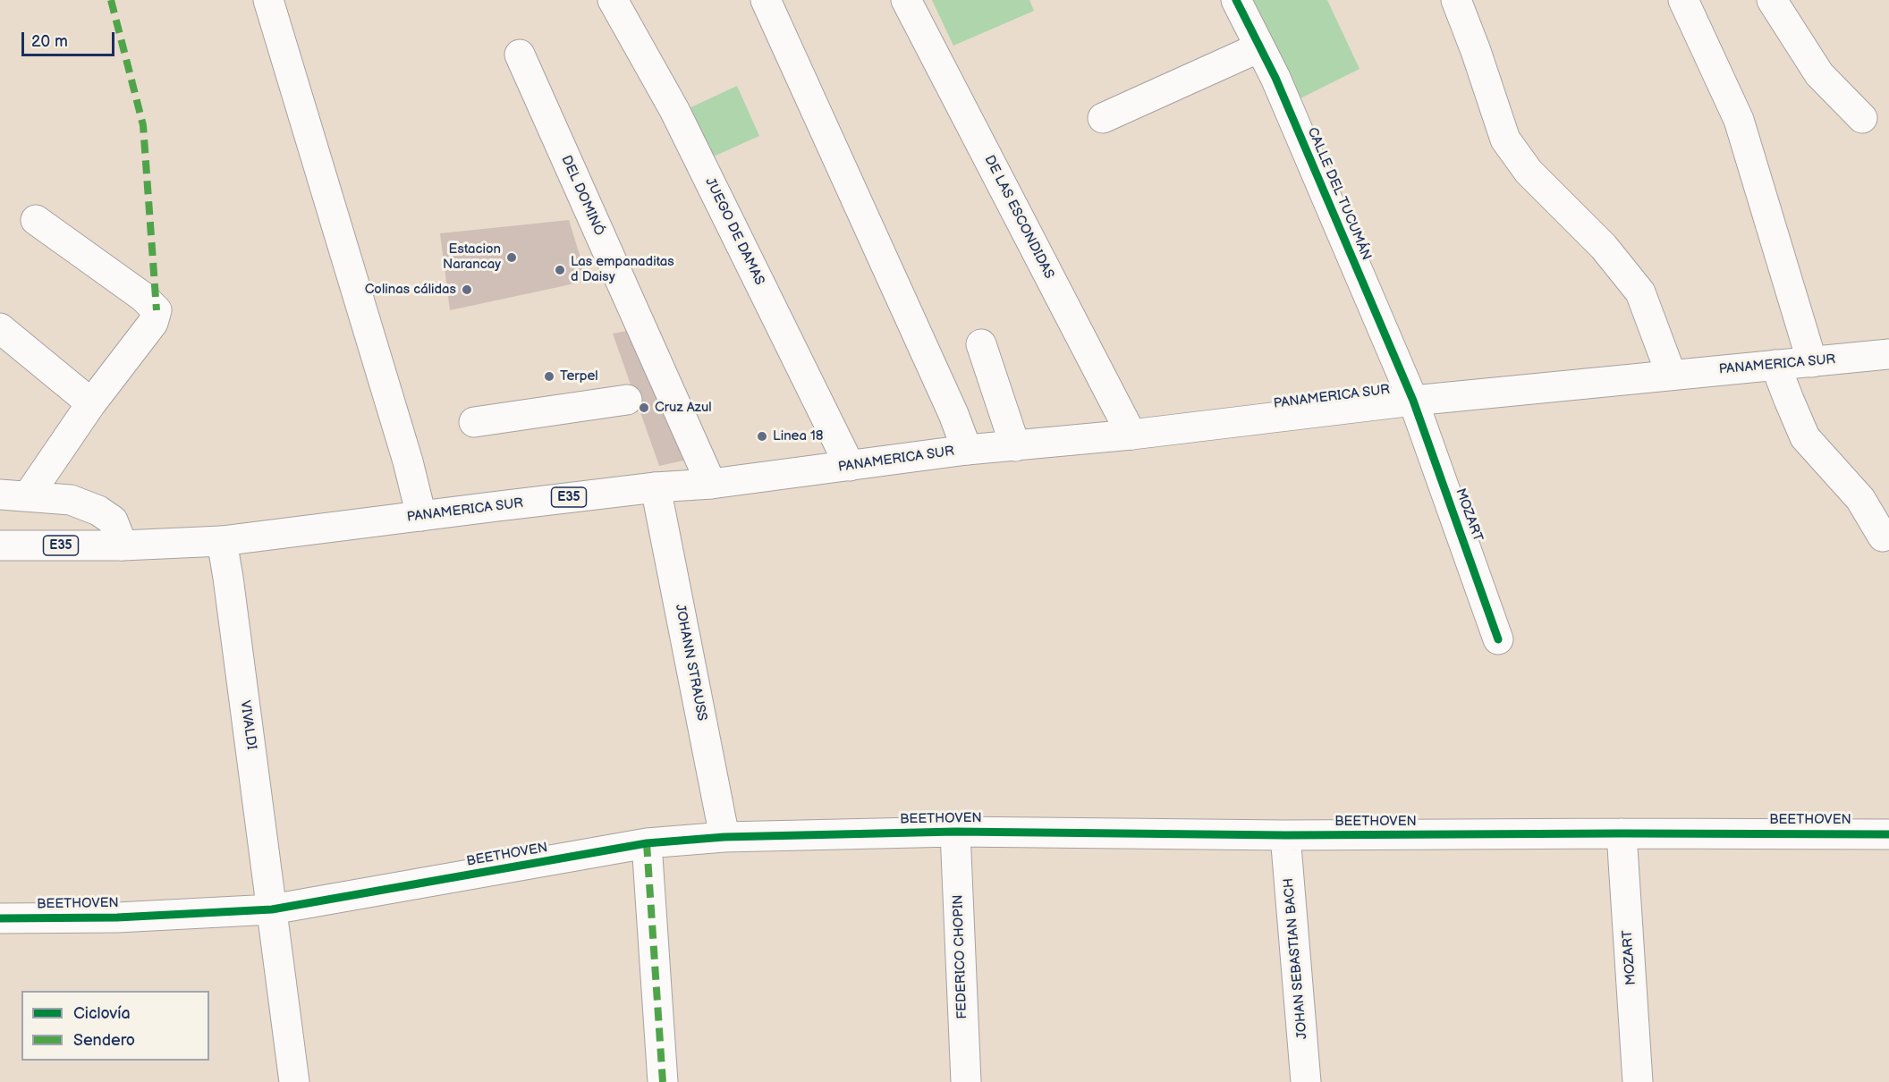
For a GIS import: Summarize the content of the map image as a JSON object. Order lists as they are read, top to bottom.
{
  "streets": {
    "main road": [
      "CALLE DEL TUCUMÁN",
      "DEL DOMINÓ",
      "DE LAS ESCONDIDAS",
      "JUEGO DE DAMAS",
      "PANAMERICA SUR",
      "E35",
      "MOZART",
      "JOHANN STRAUSS",
      "VIVALDI",
      "BEETHOVEN",
      "FEDERICO CHOPIN",
      "JOHAN SEBASTIAN BACH"
    ]
  },
  "crossings": [
    ["CALLE DEL TUCUMÁN", "PANAMERICA SUR"],
    ["CALLE DEL TUCUMÁN", "MOZART"],
    ["DEL DOMINÓ", "PANAMERICA SUR"],
    ["DE LAS ESCONDIDAS", "PANAMERICA SUR"],
    ["JUEGO DE DAMAS", "PANAMERICA SUR"],
    ["PANAMERICA SUR", "MOZART"],
    ["PANAMERICA SUR", "JOHANN STRAUSS"],
    ["PANAMERICA SUR", "VIVALDI"],
    ["MOZART", "BEETHOVEN"],
    ["JOHANN STRAUSS", "BEETHOVEN"],
    ["VIVALDI", "BEETHOVEN"],
    ["BEETHOVEN", "FEDERICO CHOPIN"],
    ["BEETHOVEN", "JOHAN SEBASTIAN BACH"]
  ],
  "places": [
    "Estacion Narancay",
    "Las empanaditas d Daisy",
    "Colinas cálidas",
    "Terpel",
    "Cruz Azul",
    "Linea 18"
  ],
  "legend": ["Ciclovía", "Sendero"],
  "scale_bar": "20 m"
}
